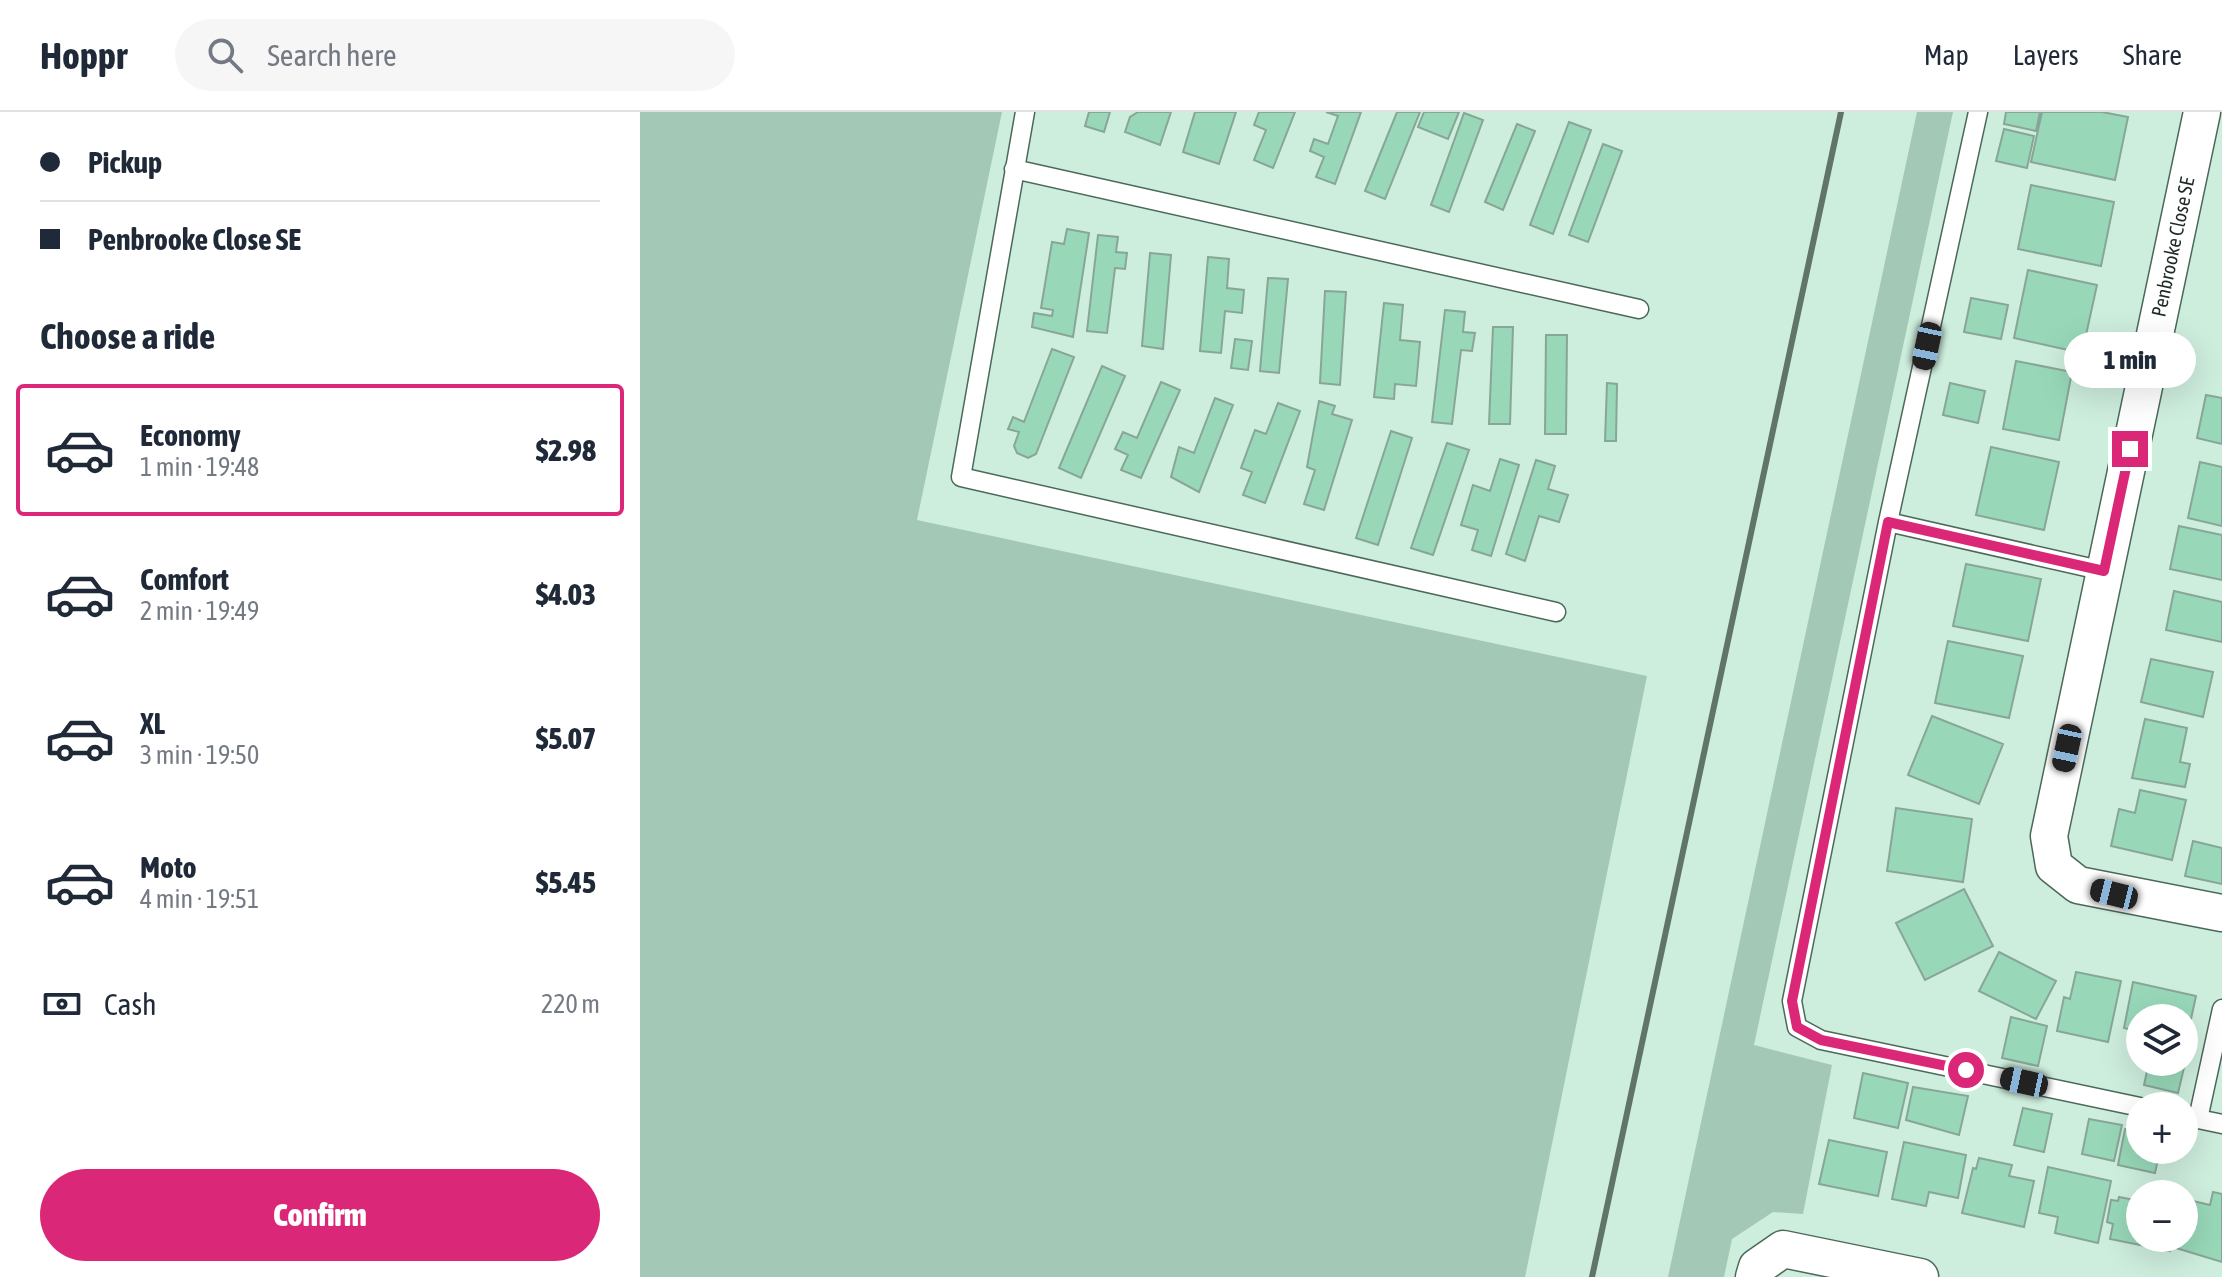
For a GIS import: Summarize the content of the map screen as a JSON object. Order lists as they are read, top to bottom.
{
  "streets": {
    "street": ["Penbrooke Close SE"]
  },
  "page": {
    "header": "Hoppr",
    "search": "Search here",
    "nav": ["Map", "Layers", "Share"],
    "banner": ["Pickup", "Penbrooke Close SE"],
    "heading": "Choose a ride",
    "bubble": "1 min",
    "list": [
      {
        "name": "Economy",
        "note": "1 min · 19:48",
        "value": "$2.98"
      },
      {
        "name": "Comfort",
        "note": "2 min · 19:49",
        "value": "$4.03"
      },
      {
        "name": "XL",
        "note": "3 min · 19:50",
        "value": "$5.07"
      },
      {
        "name": "Moto",
        "note": "4 min · 19:51",
        "value": "$5.45"
      }
    ],
    "pay": ["Cash", "220 m"],
    "map_buttons": ["+", "−"],
    "buttons": "Confirm"
  }
}
